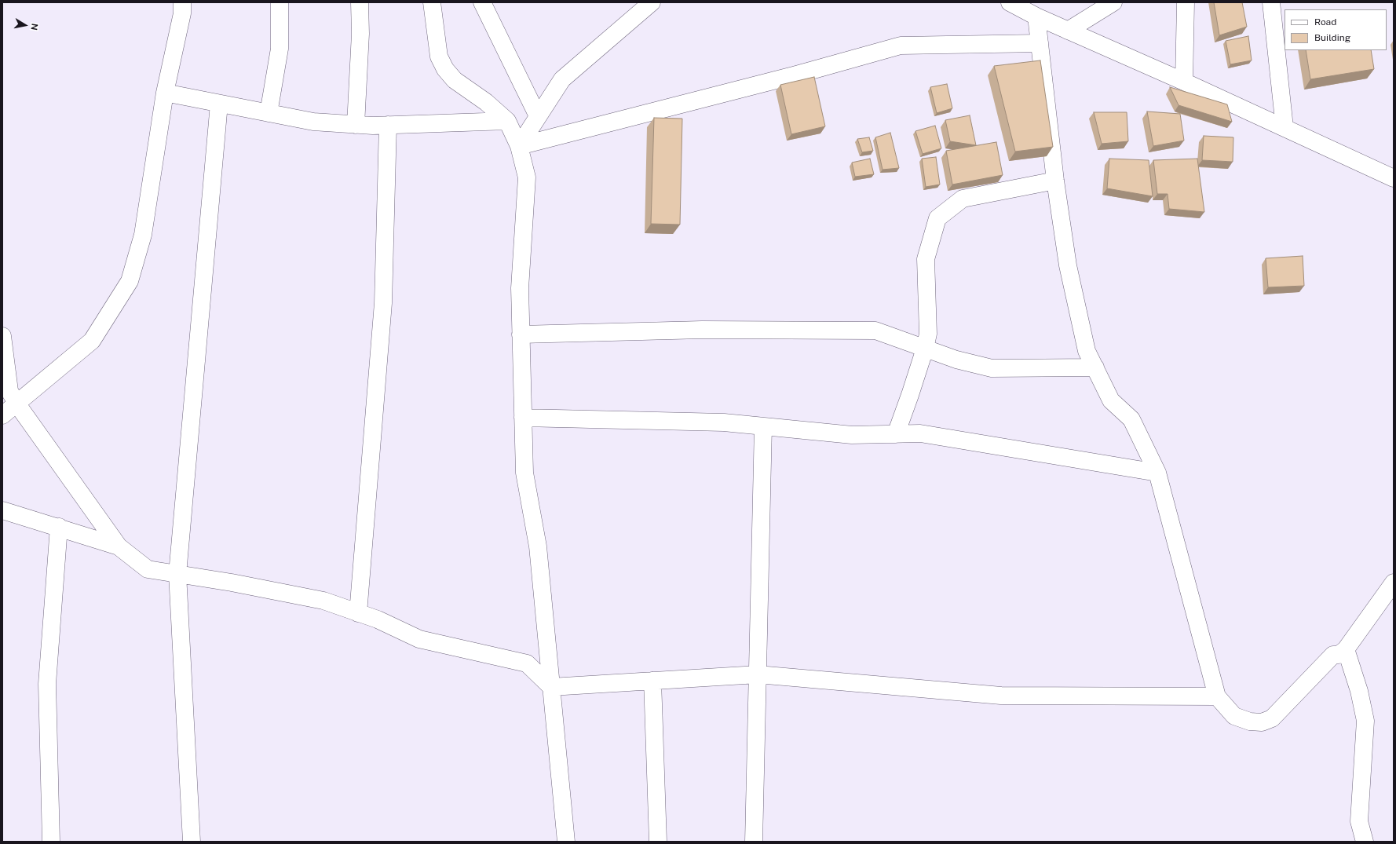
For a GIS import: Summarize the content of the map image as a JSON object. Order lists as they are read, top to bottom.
{
  "legend": ["Road", "Building"],
  "north": "right"
}
